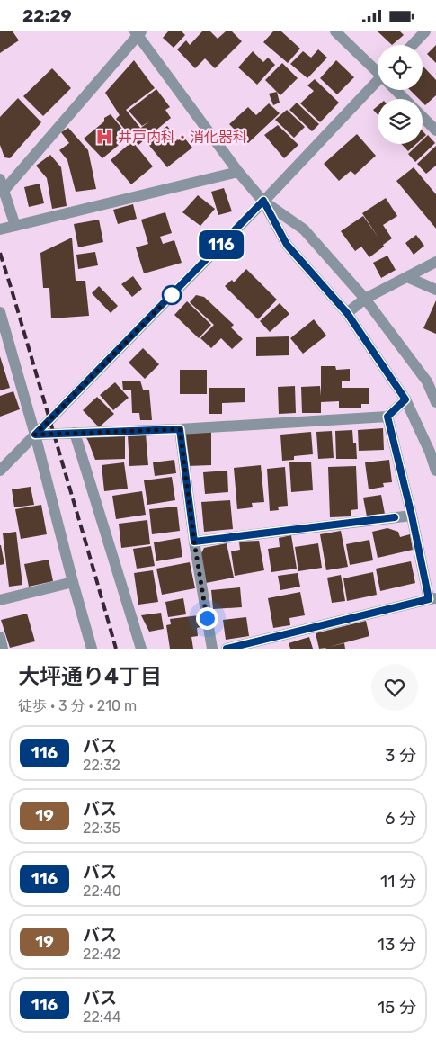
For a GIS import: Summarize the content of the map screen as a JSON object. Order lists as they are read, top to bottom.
{
  "places": {
    "hospital": ["井戸内科・消化器科"]
  },
  "lines": ["bus line 116"],
  "page": {
    "status": "22:29",
    "on_map": "116",
    "heading": ["大坪通り4丁目", "徒歩 · 3 分 · 210 m"],
    "list": [
      {
        "mark": "116",
        "name": "バス",
        "note": "22:32",
        "value": "3 分"
      },
      {
        "mark": "19",
        "name": "バス",
        "note": "22:35",
        "value": "6 分"
      },
      {
        "mark": "116",
        "name": "バス",
        "note": "22:40",
        "value": "11 分"
      },
      {
        "mark": "19",
        "name": "バス",
        "note": "22:42",
        "value": "13 分"
      },
      {
        "mark": "116",
        "name": "バス",
        "note": "22:44",
        "value": "15 分"
      }
    ]
  }
}
